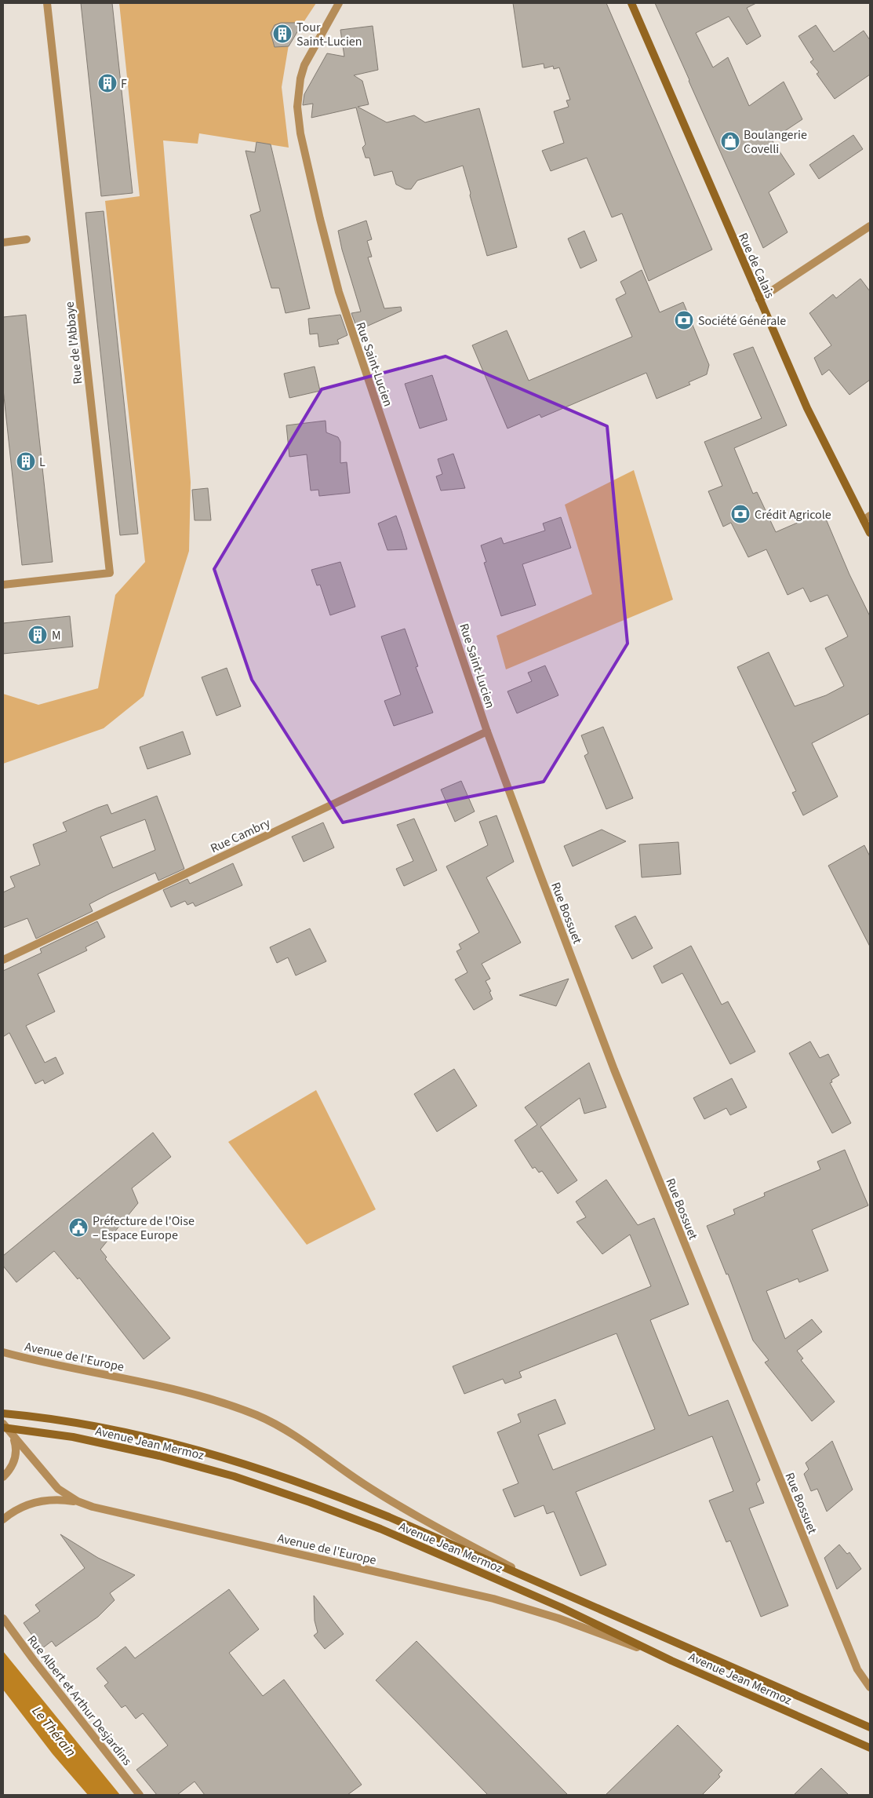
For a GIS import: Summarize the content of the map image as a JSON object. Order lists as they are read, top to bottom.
{
  "streets": {
    "main road": ["Rue de Calais", "Avenue Jean Mermoz"],
    "street": [
      "Rue de l'Abbaye",
      "Rue Saint-Lucien",
      "Rue Cambry",
      "Rue Bossuet",
      "Avenue de l'Europe",
      "Rue Albert et Arthur Desjardins"
    ]
  },
  "crossings": [
    ["Rue Saint-Lucien", "Rue Cambry"],
    ["Rue Saint-Lucien", "Rue Bossuet"],
    ["Rue Cambry", "Rue Bossuet"],
    ["Avenue de l'Europe", "Avenue Jean Mermoz"]
  ],
  "water": ["Le Thérain"],
  "places": {
    "building": [
      "Tour Saint-Lucien",
      "F",
      "L",
      "M"
    ],
    "shop": ["Boulangerie Covelli"],
    "bank": ["Société Générale", "Crédit Agricole"],
    "public building": ["Préfecture de l'Oise – Espace Europe"]
  }
}
